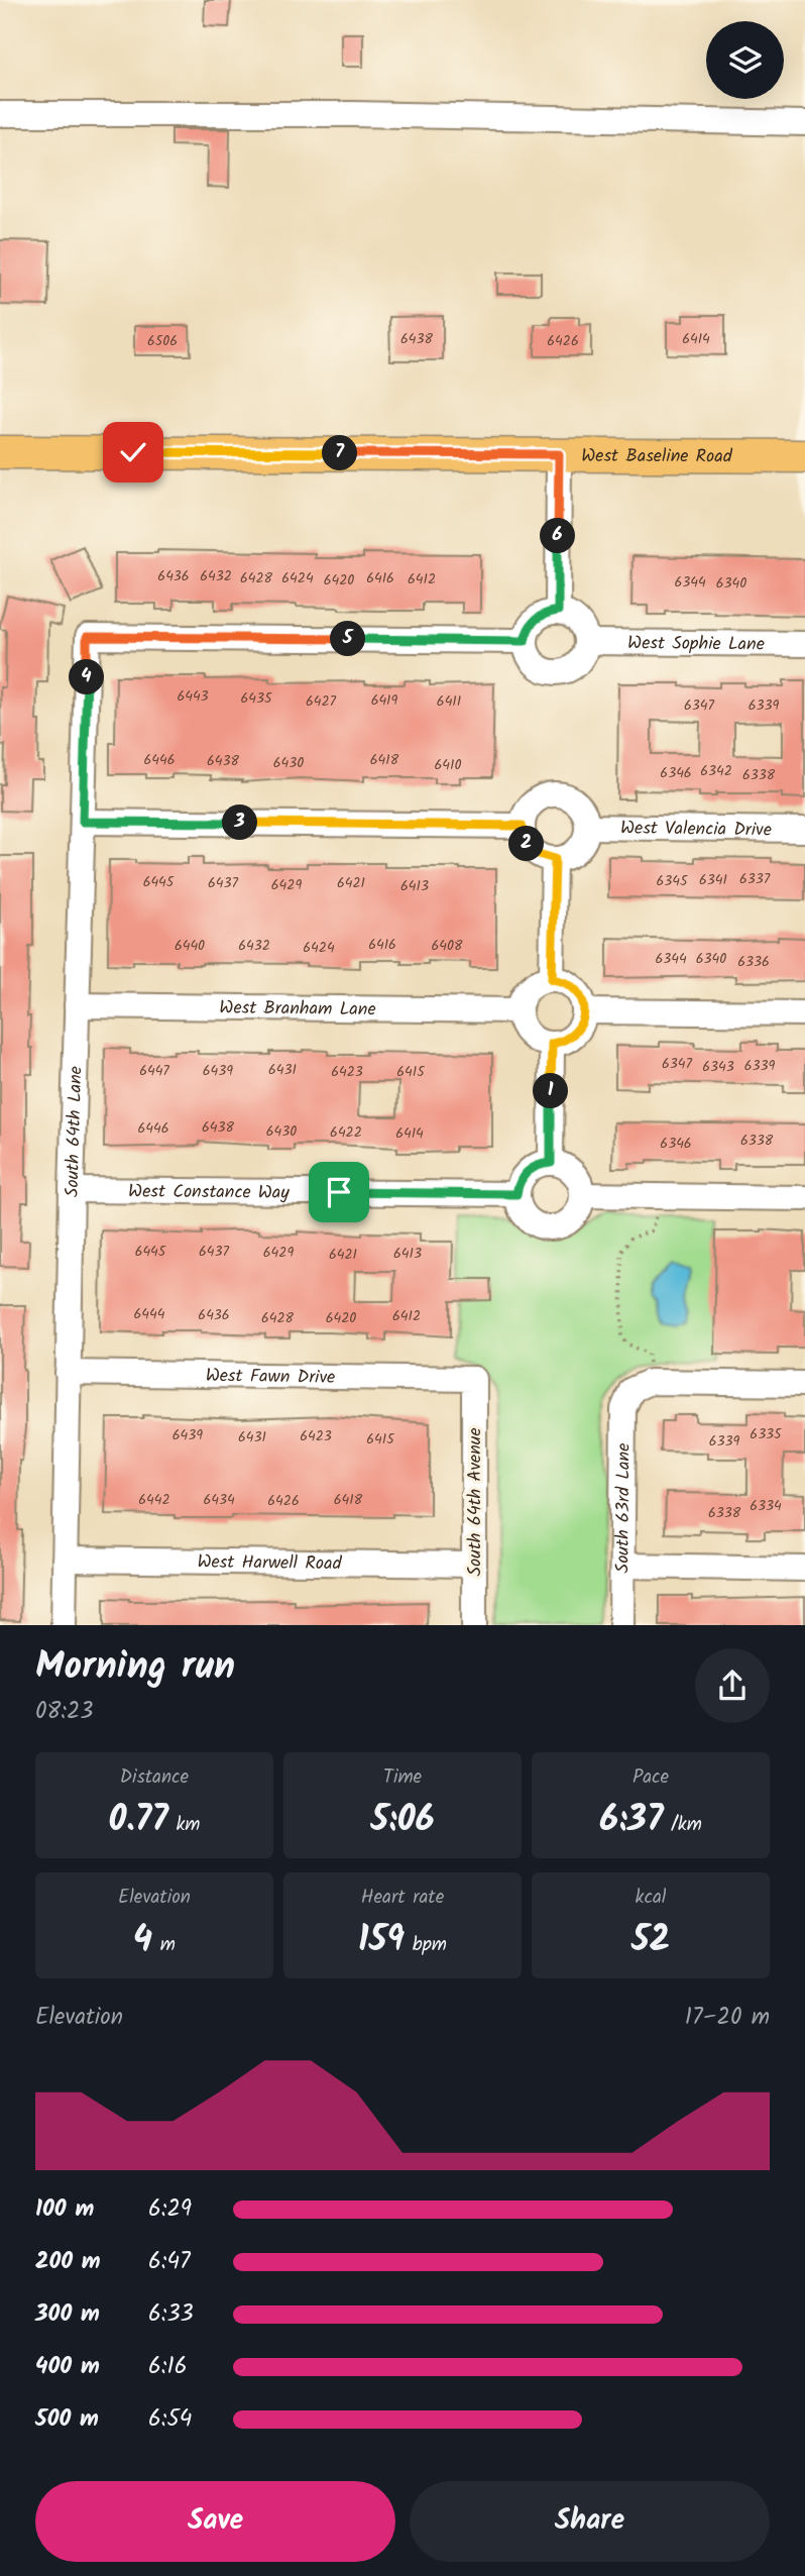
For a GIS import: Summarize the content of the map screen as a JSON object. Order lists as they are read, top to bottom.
{
  "streets": {
    "main road": ["West Baseline Road"],
    "street": [
      "West Sophie Lane",
      "West Valencia Drive",
      "West Branham Lane",
      "South 64th Lane",
      "West Constance Way",
      "West Fawn Drive",
      "South 64th Avenue",
      "South 63rd Lane",
      "West Harwell Road"
    ]
  },
  "crossings": [
    ["West Sophie Lane", "South 64th Lane"],
    ["West Branham Lane", "South 64th Lane"],
    ["South 64th Lane", "West Constance Way"],
    ["South 64th Lane", "West Fawn Drive"],
    ["South 64th Lane", "West Harwell Road"],
    ["West Fawn Drive", "South 64th Avenue"],
    ["South 64th Avenue", "West Harwell Road"]
  ],
  "house_numbers": [
    "6438",
    "6414",
    "6506",
    "6426",
    "6436",
    "6432",
    "6428",
    "6424",
    "6416",
    "6412",
    "6420",
    "6344",
    "6340",
    "6443",
    "6435",
    "6419",
    "6427",
    "6411",
    "6347",
    "6339",
    "6446",
    "6418",
    "6438",
    "6430",
    "6410",
    "6342",
    "6346",
    "6338",
    "6337",
    "6341",
    "6345",
    "6445",
    "6437",
    "6421",
    "6429",
    "6413",
    "6416",
    "6440",
    "6432",
    "6408",
    "6424",
    "6344",
    "6340",
    "6336",
    "6347",
    "6339",
    "6343",
    "6431",
    "6447",
    "6439",
    "6423",
    "6415",
    "6438",
    "6446",
    "6430",
    "6422",
    "6414",
    "6338",
    "6346",
    "6445",
    "6437",
    "6429",
    "6413",
    "6421",
    "6444",
    "6436",
    "6412",
    "6428",
    "6420",
    "6335",
    "6439",
    "6423",
    "6431",
    "6415",
    "6339",
    "6442",
    "6434",
    "6418",
    "6426",
    "6334",
    "6338"
  ],
  "page": {
    "pins": [
      "7",
      "6",
      "5",
      "4",
      "3",
      "2",
      "1"
    ],
    "heading": ["Morning run", "08:23"],
    "stats": [
      ["Distance", "0.77 km"],
      ["Time", "5:06"],
      ["Pace", "6:37 /km"],
      ["Elevation", "4 m"],
      ["Heart rate", "159 bpm"],
      ["kcal", "52"]
    ],
    "chart": ["Elevation", "17–20 m"],
    "list": [
      {
        "name": "100 m",
        "note": "6:29"
      },
      {
        "name": "200 m",
        "note": "6:47"
      },
      {
        "name": "300 m",
        "note": "6:33"
      },
      {
        "name": "400 m",
        "note": "6:16"
      },
      {
        "name": "500 m",
        "note": "6:54"
      }
    ],
    "buttons": ["Save", "Share"]
  }
}
